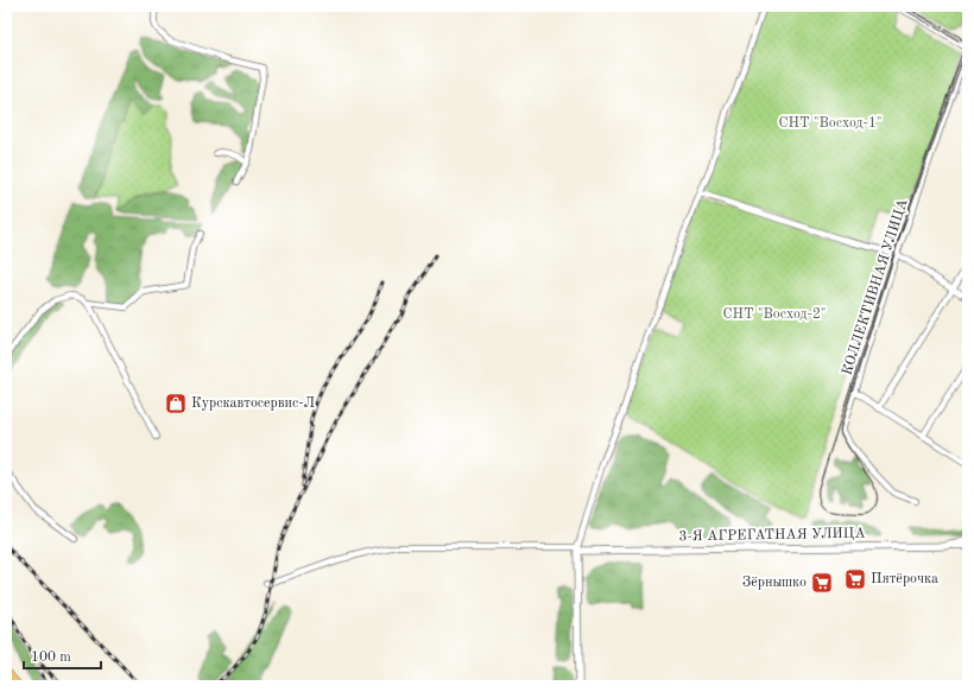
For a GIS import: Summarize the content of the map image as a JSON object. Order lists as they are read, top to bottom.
{
  "streets": {
    "street": ["КОЛЛЕКТИВНАЯ УЛИЦА", "3-Я АГРЕГАТНАЯ УЛИЦА"]
  },
  "parks": ["СНТ \"Восход-1\"", "СНТ \"Восход-2\""],
  "places": {
    "shop": ["Курскавтосервис-Л"],
    "supermarket": ["Пятёрочка", "Зёрнышко"]
  },
  "scale_bar": "100 m"
}
